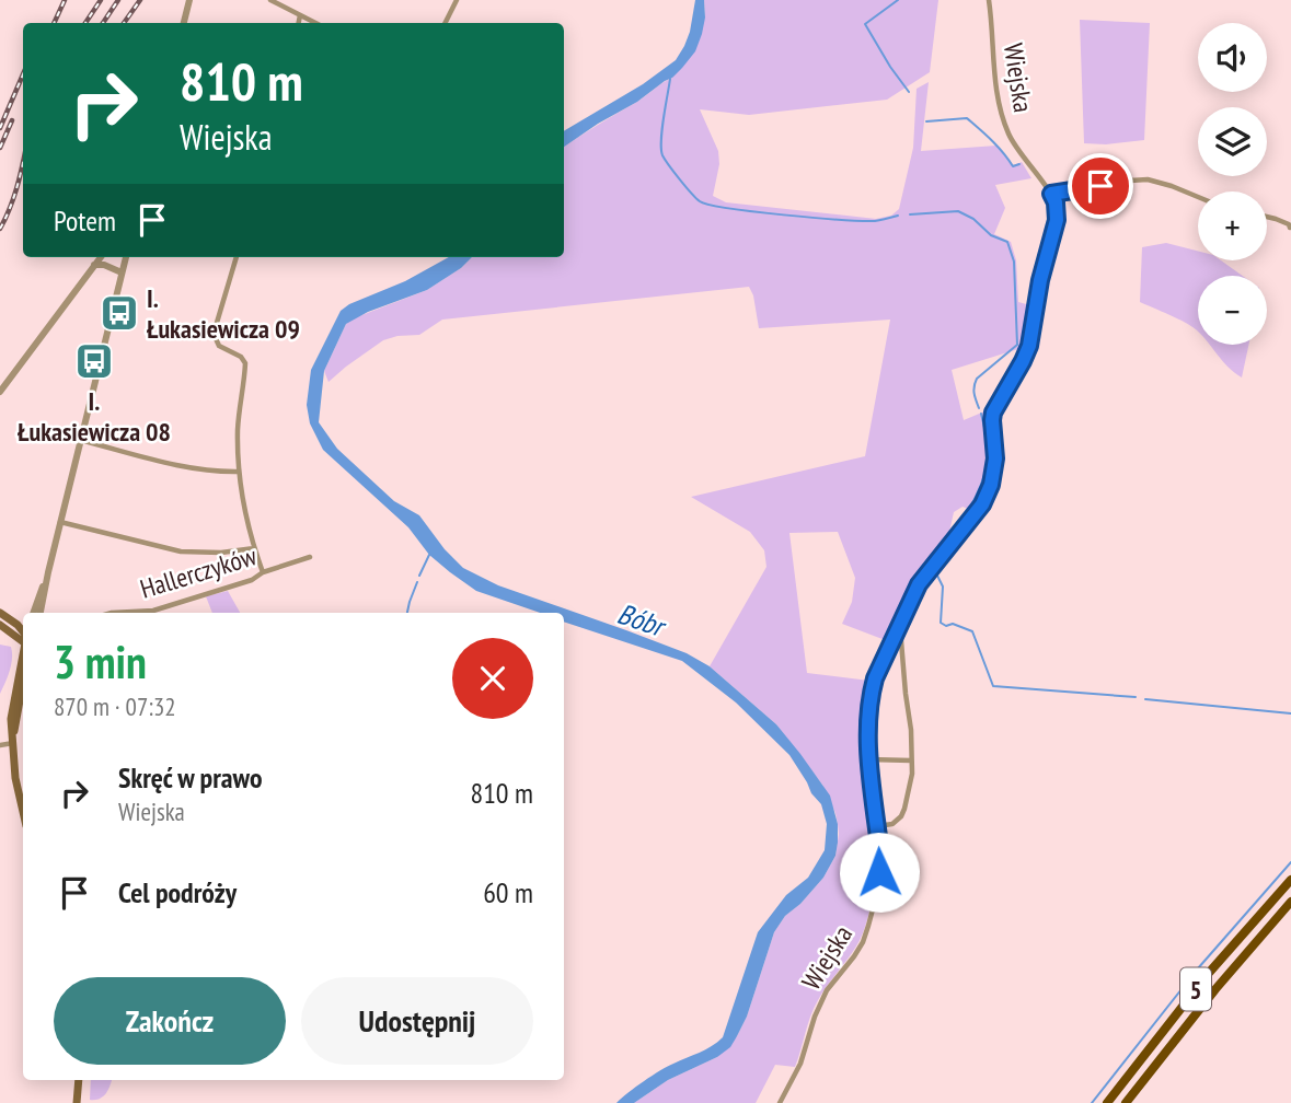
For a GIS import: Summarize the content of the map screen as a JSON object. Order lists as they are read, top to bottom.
{
  "streets": {
    "main road": ["5"],
    "street": ["Wiejska", "Hallerczyków"]
  },
  "water": ["Bóbr"],
  "places": {
    "bus stop": ["I. Łukasiewicza 09", "I. Łukasiewicza 08"]
  },
  "page": {
    "map_buttons": ["+", "−"],
    "turn": ["810 m", "Wiejska"],
    "then": "Potem",
    "heading": ["3 min", "870 m · 07:32"],
    "list": [
      {
        "name": "Skręć w prawo",
        "note": "Wiejska",
        "value": "810 m"
      },
      {
        "name": "Cel podróży",
        "value": "60 m"
      }
    ],
    "buttons": ["Zakończ", "Udostępnij"]
  }
}
